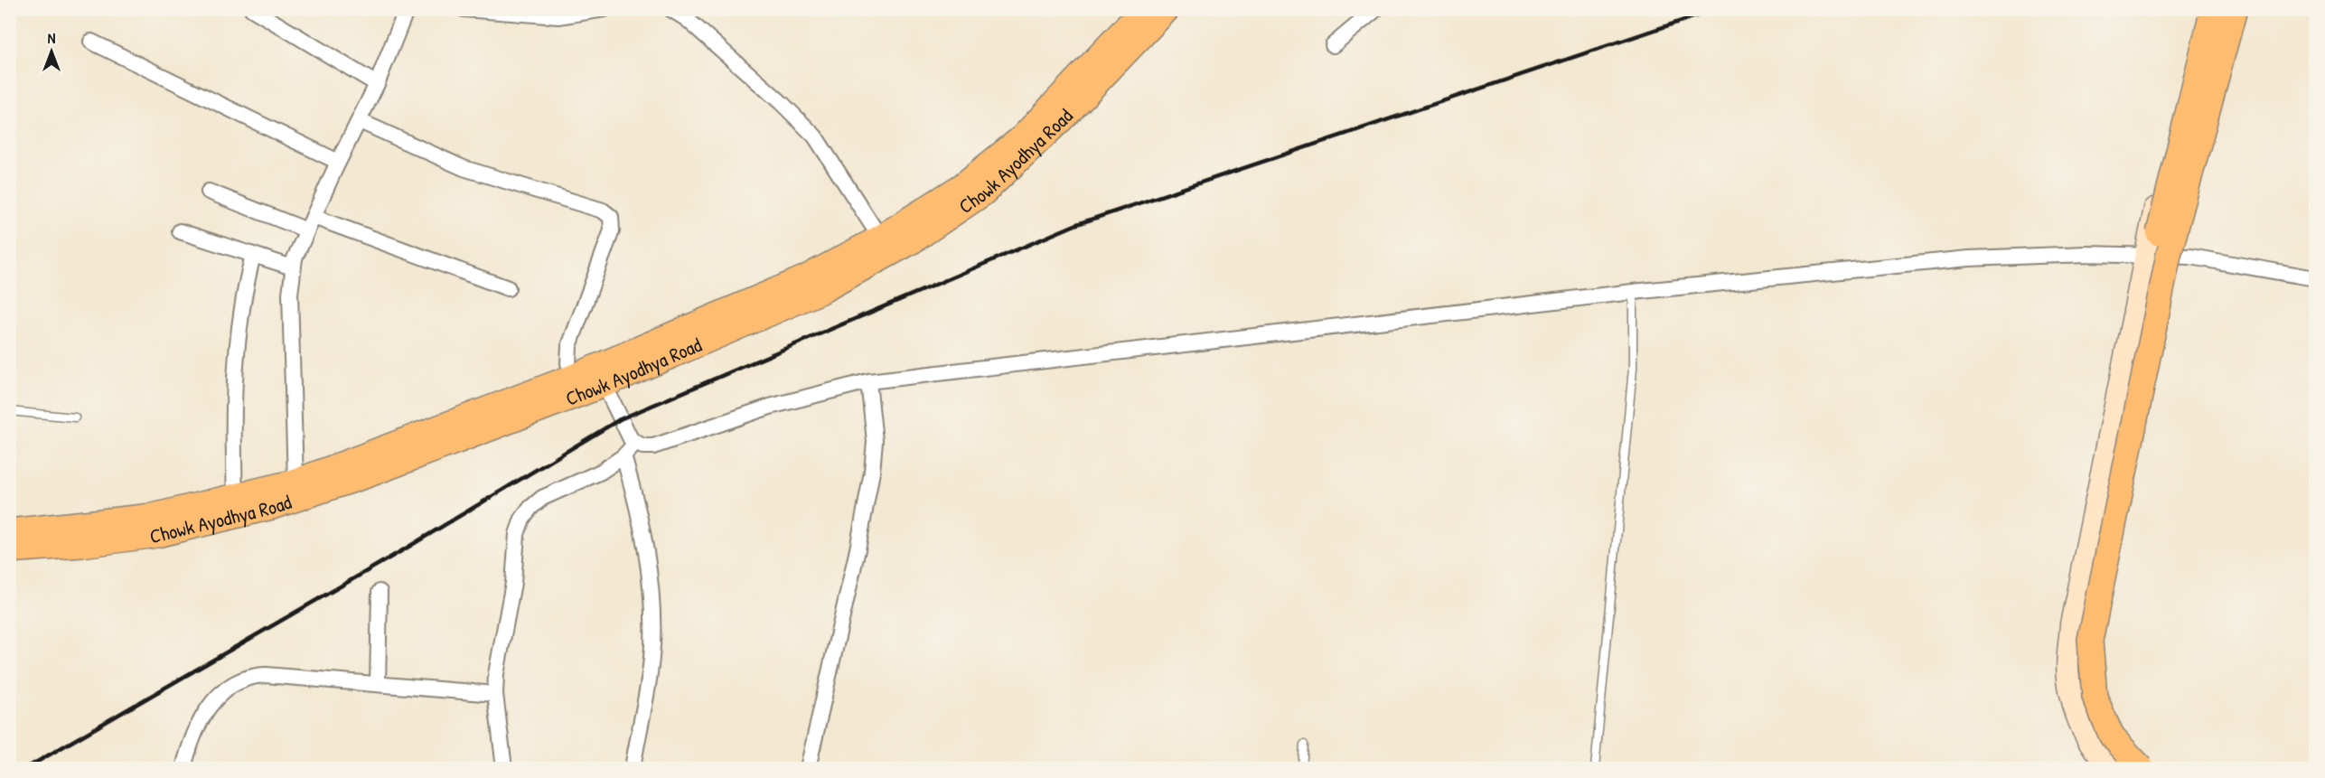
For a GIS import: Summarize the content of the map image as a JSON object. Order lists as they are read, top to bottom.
{
  "streets": {
    "main road": ["Chowk Ayodhya Road"]
  },
  "north": "top"
}
